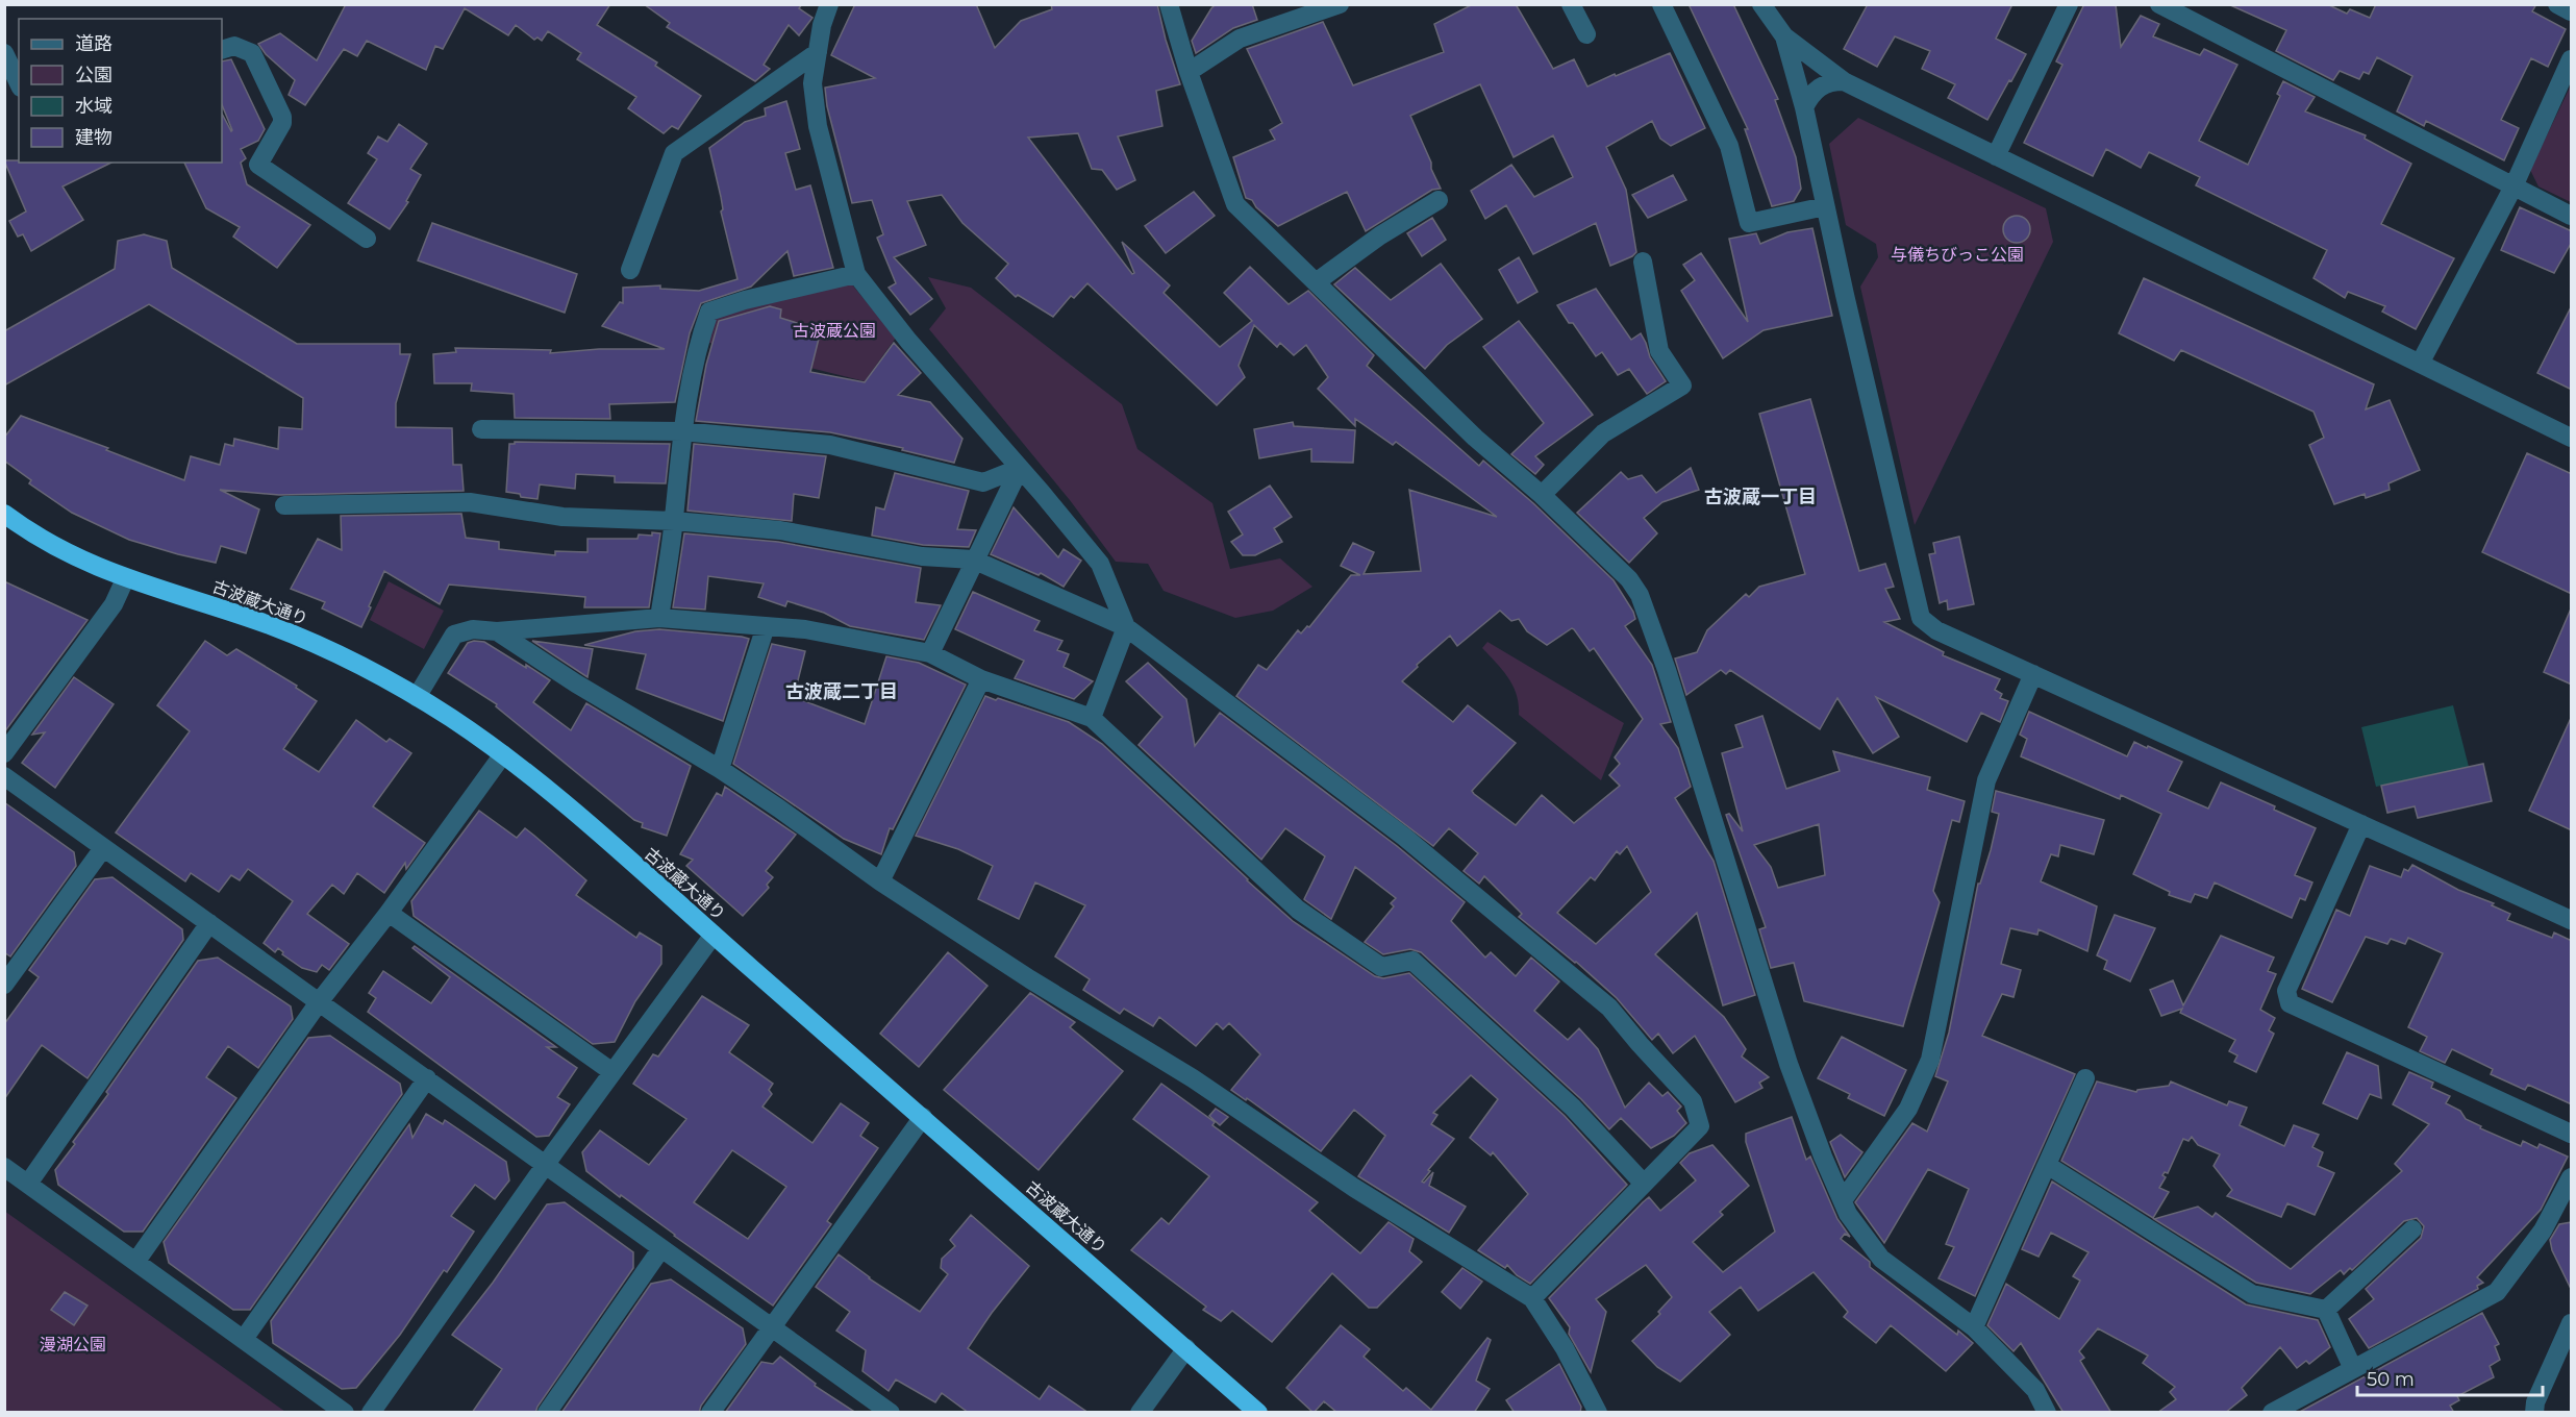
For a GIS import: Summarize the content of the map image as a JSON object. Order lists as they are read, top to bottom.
{
  "streets": {
    "highway": ["古波蔵大通り"]
  },
  "districts": ["古波蔵一丁目", "古波蔵二丁目"],
  "parks": ["与儀ちびっこ公園", "古波蔵公園", "漫湖公園"],
  "legend": [
    "道路",
    "公園",
    "水域",
    "建物"
  ],
  "scale_bar": "50 m"
}
